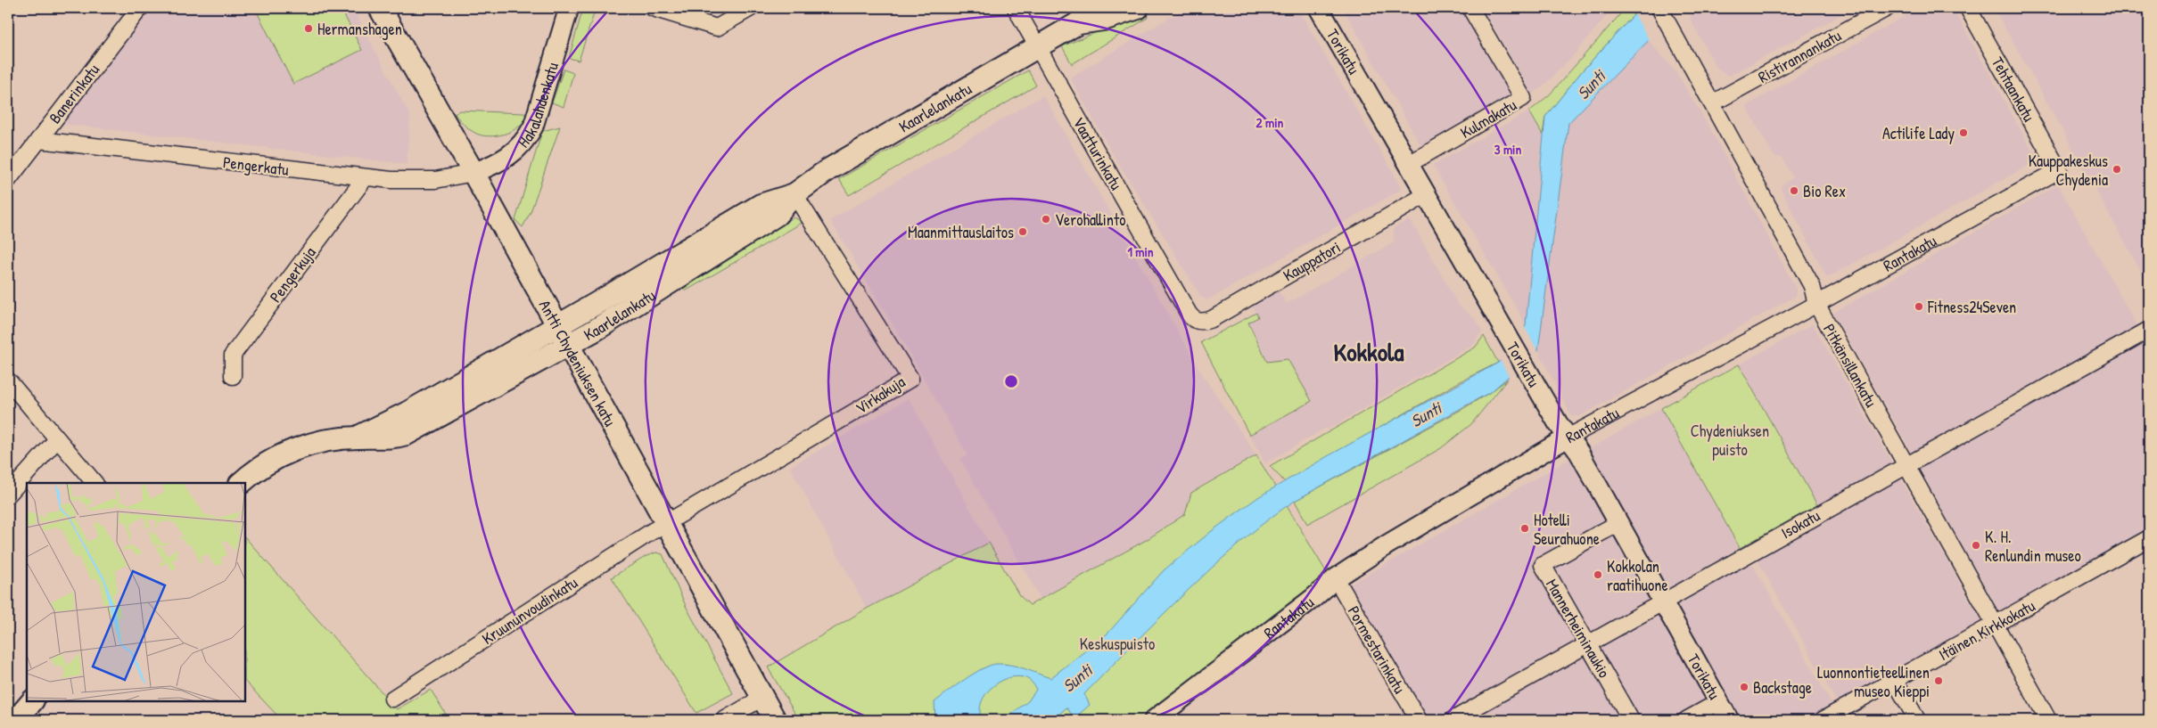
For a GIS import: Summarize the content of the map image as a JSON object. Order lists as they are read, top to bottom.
{
  "streets": {
    "main road": ["Kaarlelankatu", "Antti Chydeniuksen katu"],
    "street": [
      "Torikatu",
      "Ristirannankatu",
      "Tehtaankatu",
      "Banerinkatu",
      "Hakalahdenkatu",
      "Kulmakatu",
      "Vaatturinkatu",
      "Pengerkatu",
      "Rantakatu",
      "Kauppatori",
      "Pengerkuja",
      "Pitkänsillankatu",
      "Virkakuja",
      "Isokatu",
      "Kruununvoudinkatu",
      "Mannerheiminaukio",
      "Itäinen Kirkkokatu",
      "Pormestarinkatu"
    ]
  },
  "crossings": [
    ["Torikatu", "Kulmakatu"],
    ["Torikatu", "Rantakatu"],
    ["Torikatu", "Kauppatori"],
    ["Torikatu", "Isokatu"],
    ["Torikatu", "Mannerheiminaukio"],
    ["Ristirannankatu", "Pitkänsillankatu"],
    ["Tehtaankatu", "Rantakatu"],
    ["Banerinkatu", "Pengerkatu"],
    ["Hakalahdenkatu", "Pengerkatu"],
    ["Hakalahdenkatu", "Antti Chydeniuksen katu"],
    ["Kaarlelankatu", "Vaatturinkatu"],
    ["Kaarlelankatu", "Antti Chydeniuksen katu"],
    ["Kaarlelankatu", "Virkakuja"],
    ["Vaatturinkatu", "Kauppatori"],
    ["Pengerkatu", "Pengerkuja"],
    ["Pengerkatu", "Antti Chydeniuksen katu"],
    ["Rantakatu", "Pitkänsillankatu"],
    ["Rantakatu", "Pormestarinkatu"],
    ["Antti Chydeniuksen katu", "Virkakuja"],
    ["Antti Chydeniuksen katu", "Kruununvoudinkatu"],
    ["Pitkänsillankatu", "Isokatu"],
    ["Pitkänsillankatu", "Itäinen Kirkkokatu"],
    ["Virkakuja", "Kruununvoudinkatu"],
    ["Isokatu", "Mannerheiminaukio"]
  ],
  "districts": ["Kokkola"],
  "water": ["Sunti"],
  "parks": ["Chydeniuksen puisto", "Keskuspuisto"],
  "places": [
    "Hermanshagen",
    "Actilife Lady",
    "Kauppakeskus Chydenia",
    "Bio Rex",
    "Verohallinto",
    "Maanmittauslaitos",
    "Fitness24Seven",
    "Hotelli Seurahuone",
    "K. H. Renlundin museo",
    "Kokkolan raatihuone",
    "Luonnontieteellinen museo Kieppi",
    "Backstage"
  ],
  "rings": ["2 min", "3 min", "1 min"]
}
